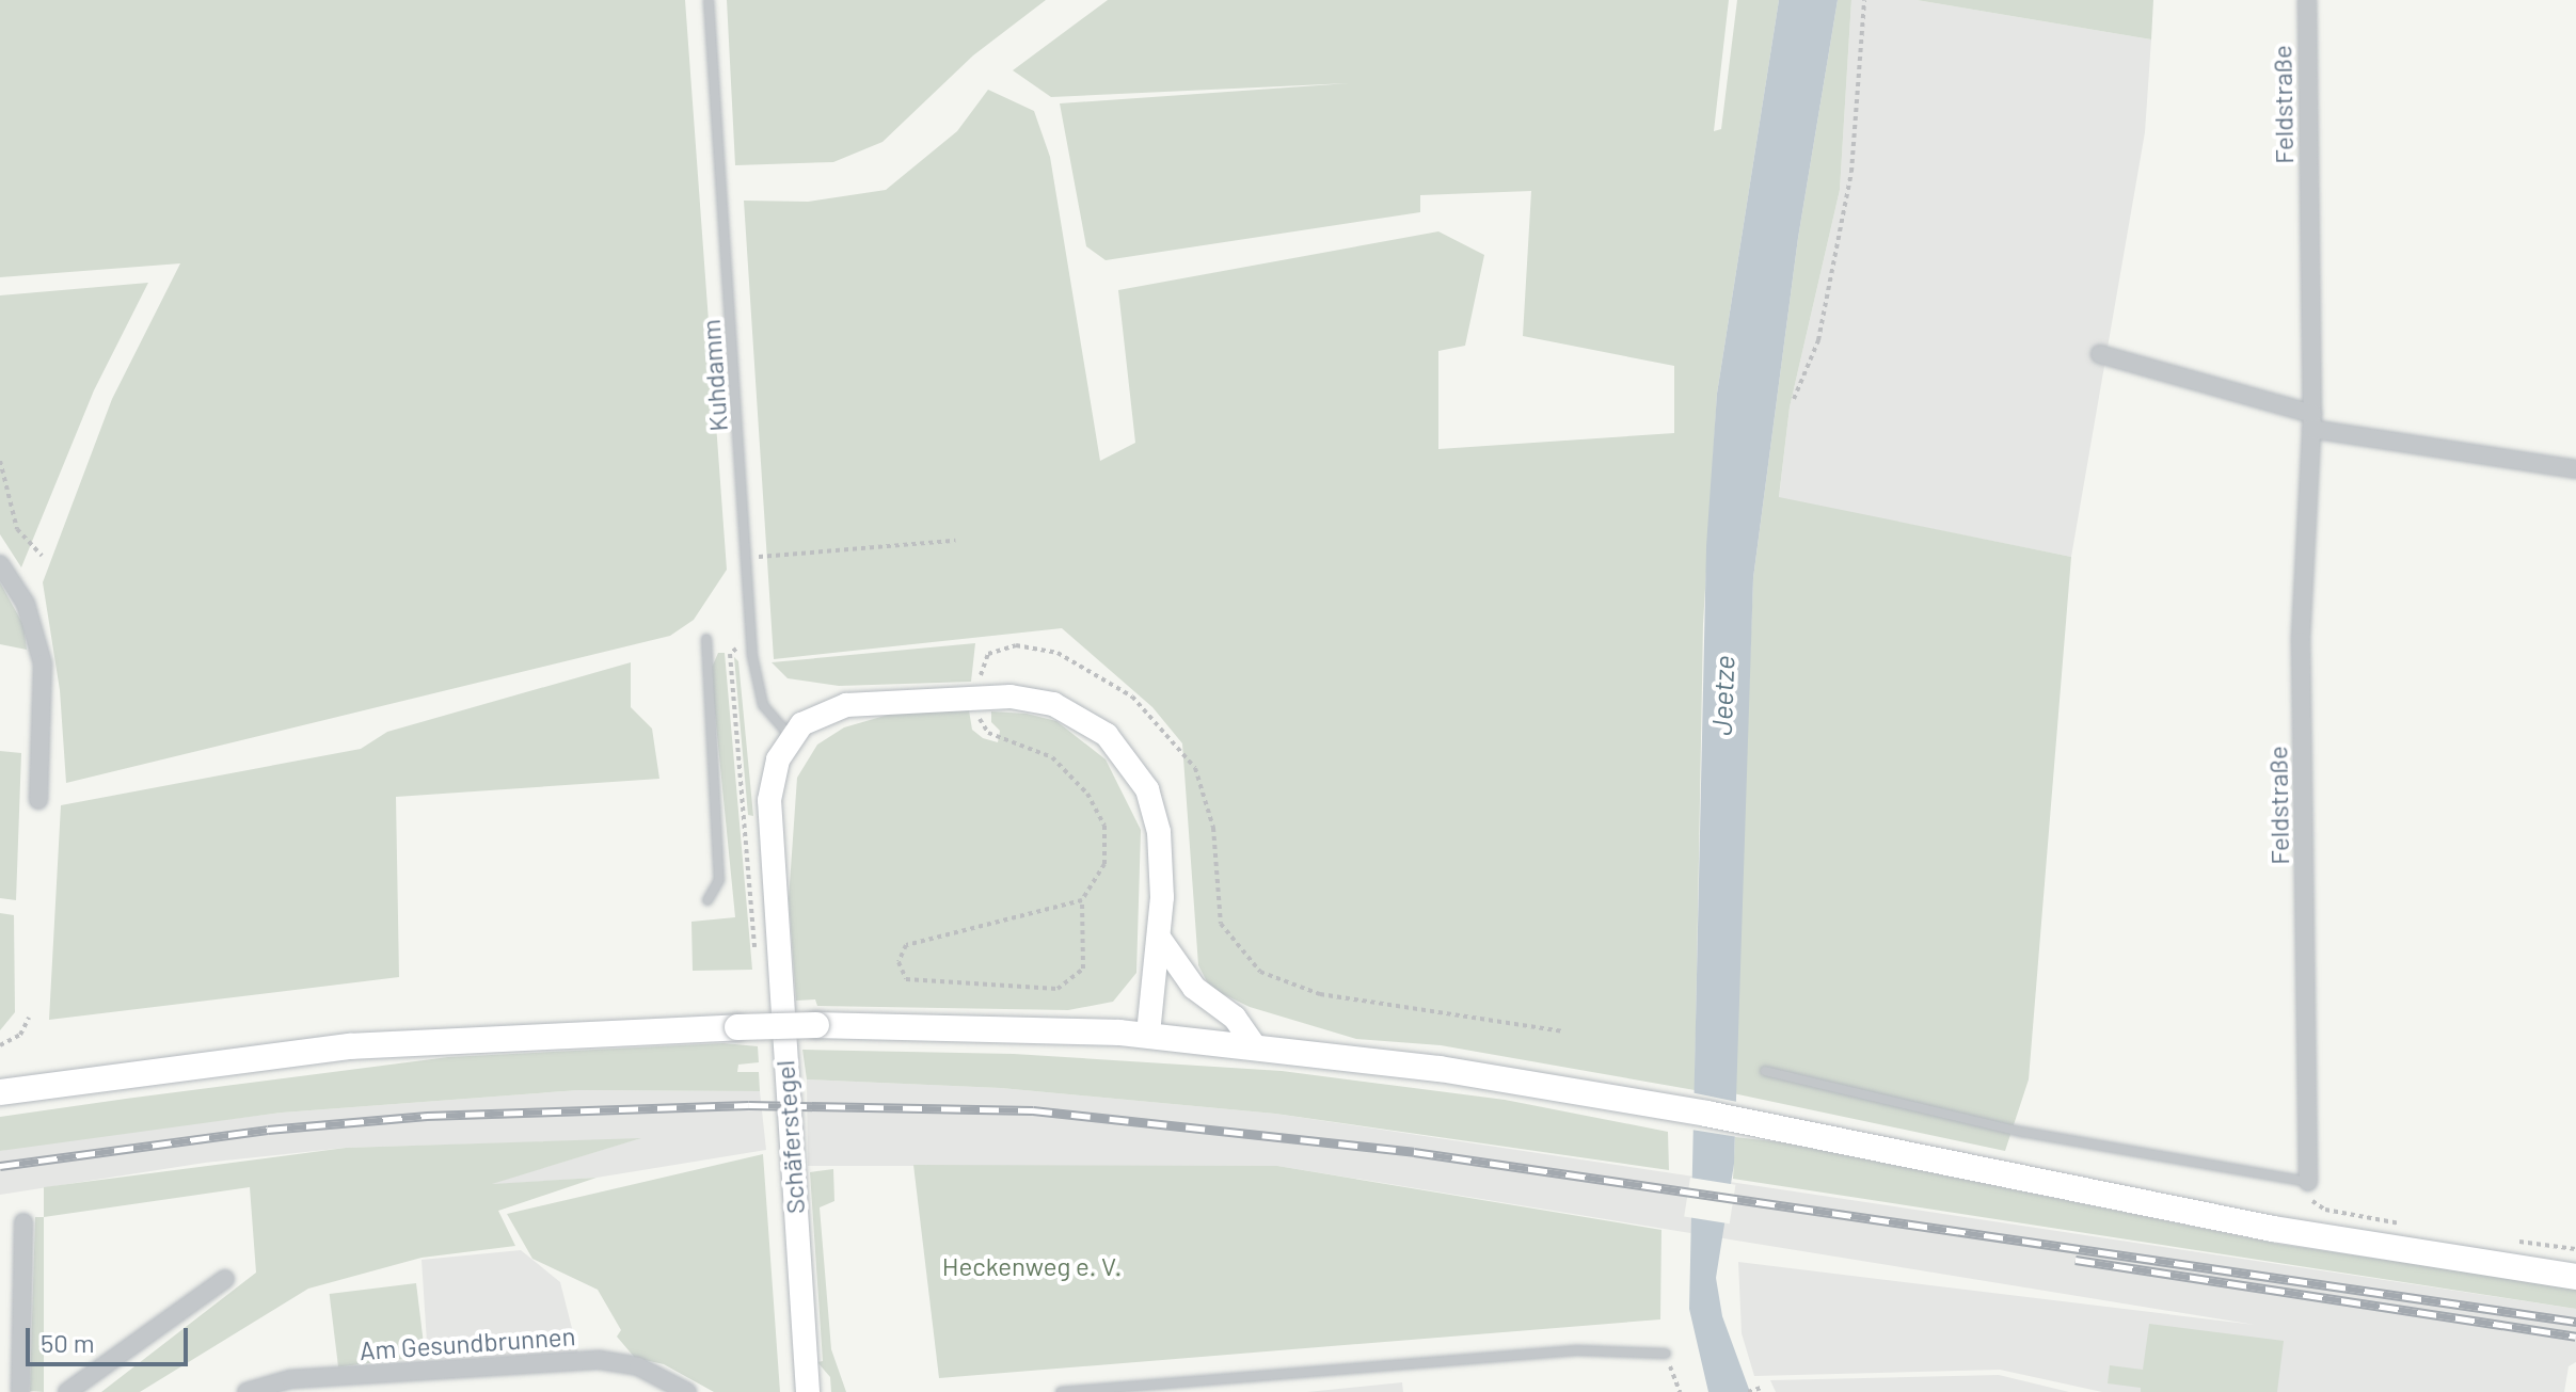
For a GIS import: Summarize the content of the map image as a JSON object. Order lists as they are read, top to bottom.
{
  "streets": {
    "main road": ["Schäferstegel"],
    "street": ["Feldstraße", "Am Gesundbrunnen"],
    "lane": ["Kuhdamm"]
  },
  "crossings": [
    ["Kuhdamm", "Schäferstegel"]
  ],
  "water": ["Jeetze"],
  "parks": ["Heckenweg e. V."],
  "scale_bar": "50 m"
}
